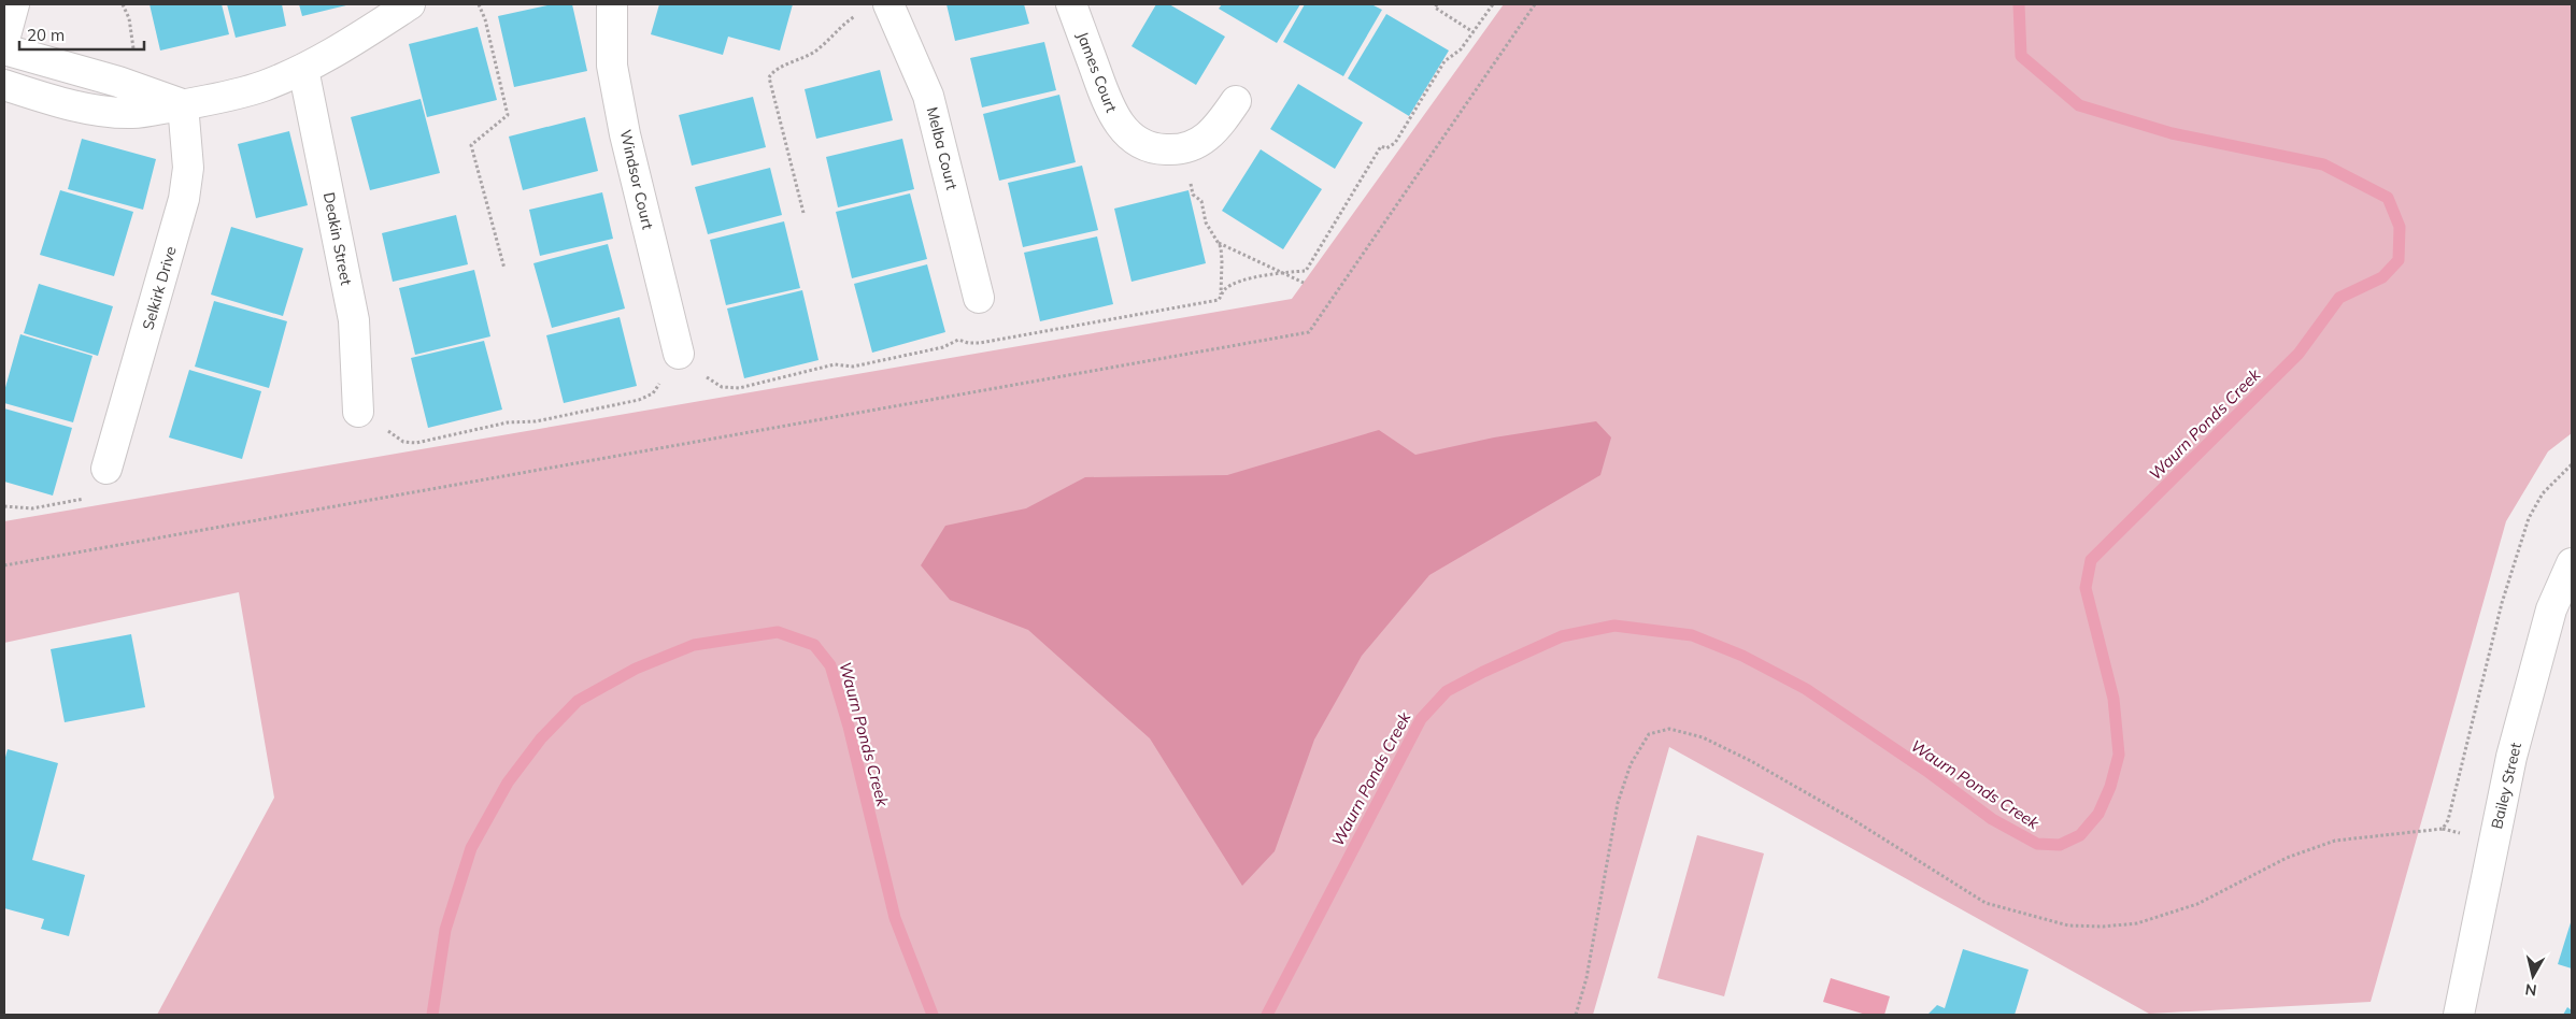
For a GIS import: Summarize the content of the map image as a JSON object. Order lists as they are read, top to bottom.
{
  "streets": {
    "street": [
      "James Court",
      "Melba Court",
      "Windsor Court",
      "Deakin Street",
      "Selkirk Drive",
      "Bailey Street"
    ]
  },
  "water": ["Waurn Ponds Creek"],
  "scale_bar": "20 m",
  "north": "bottom"
}
